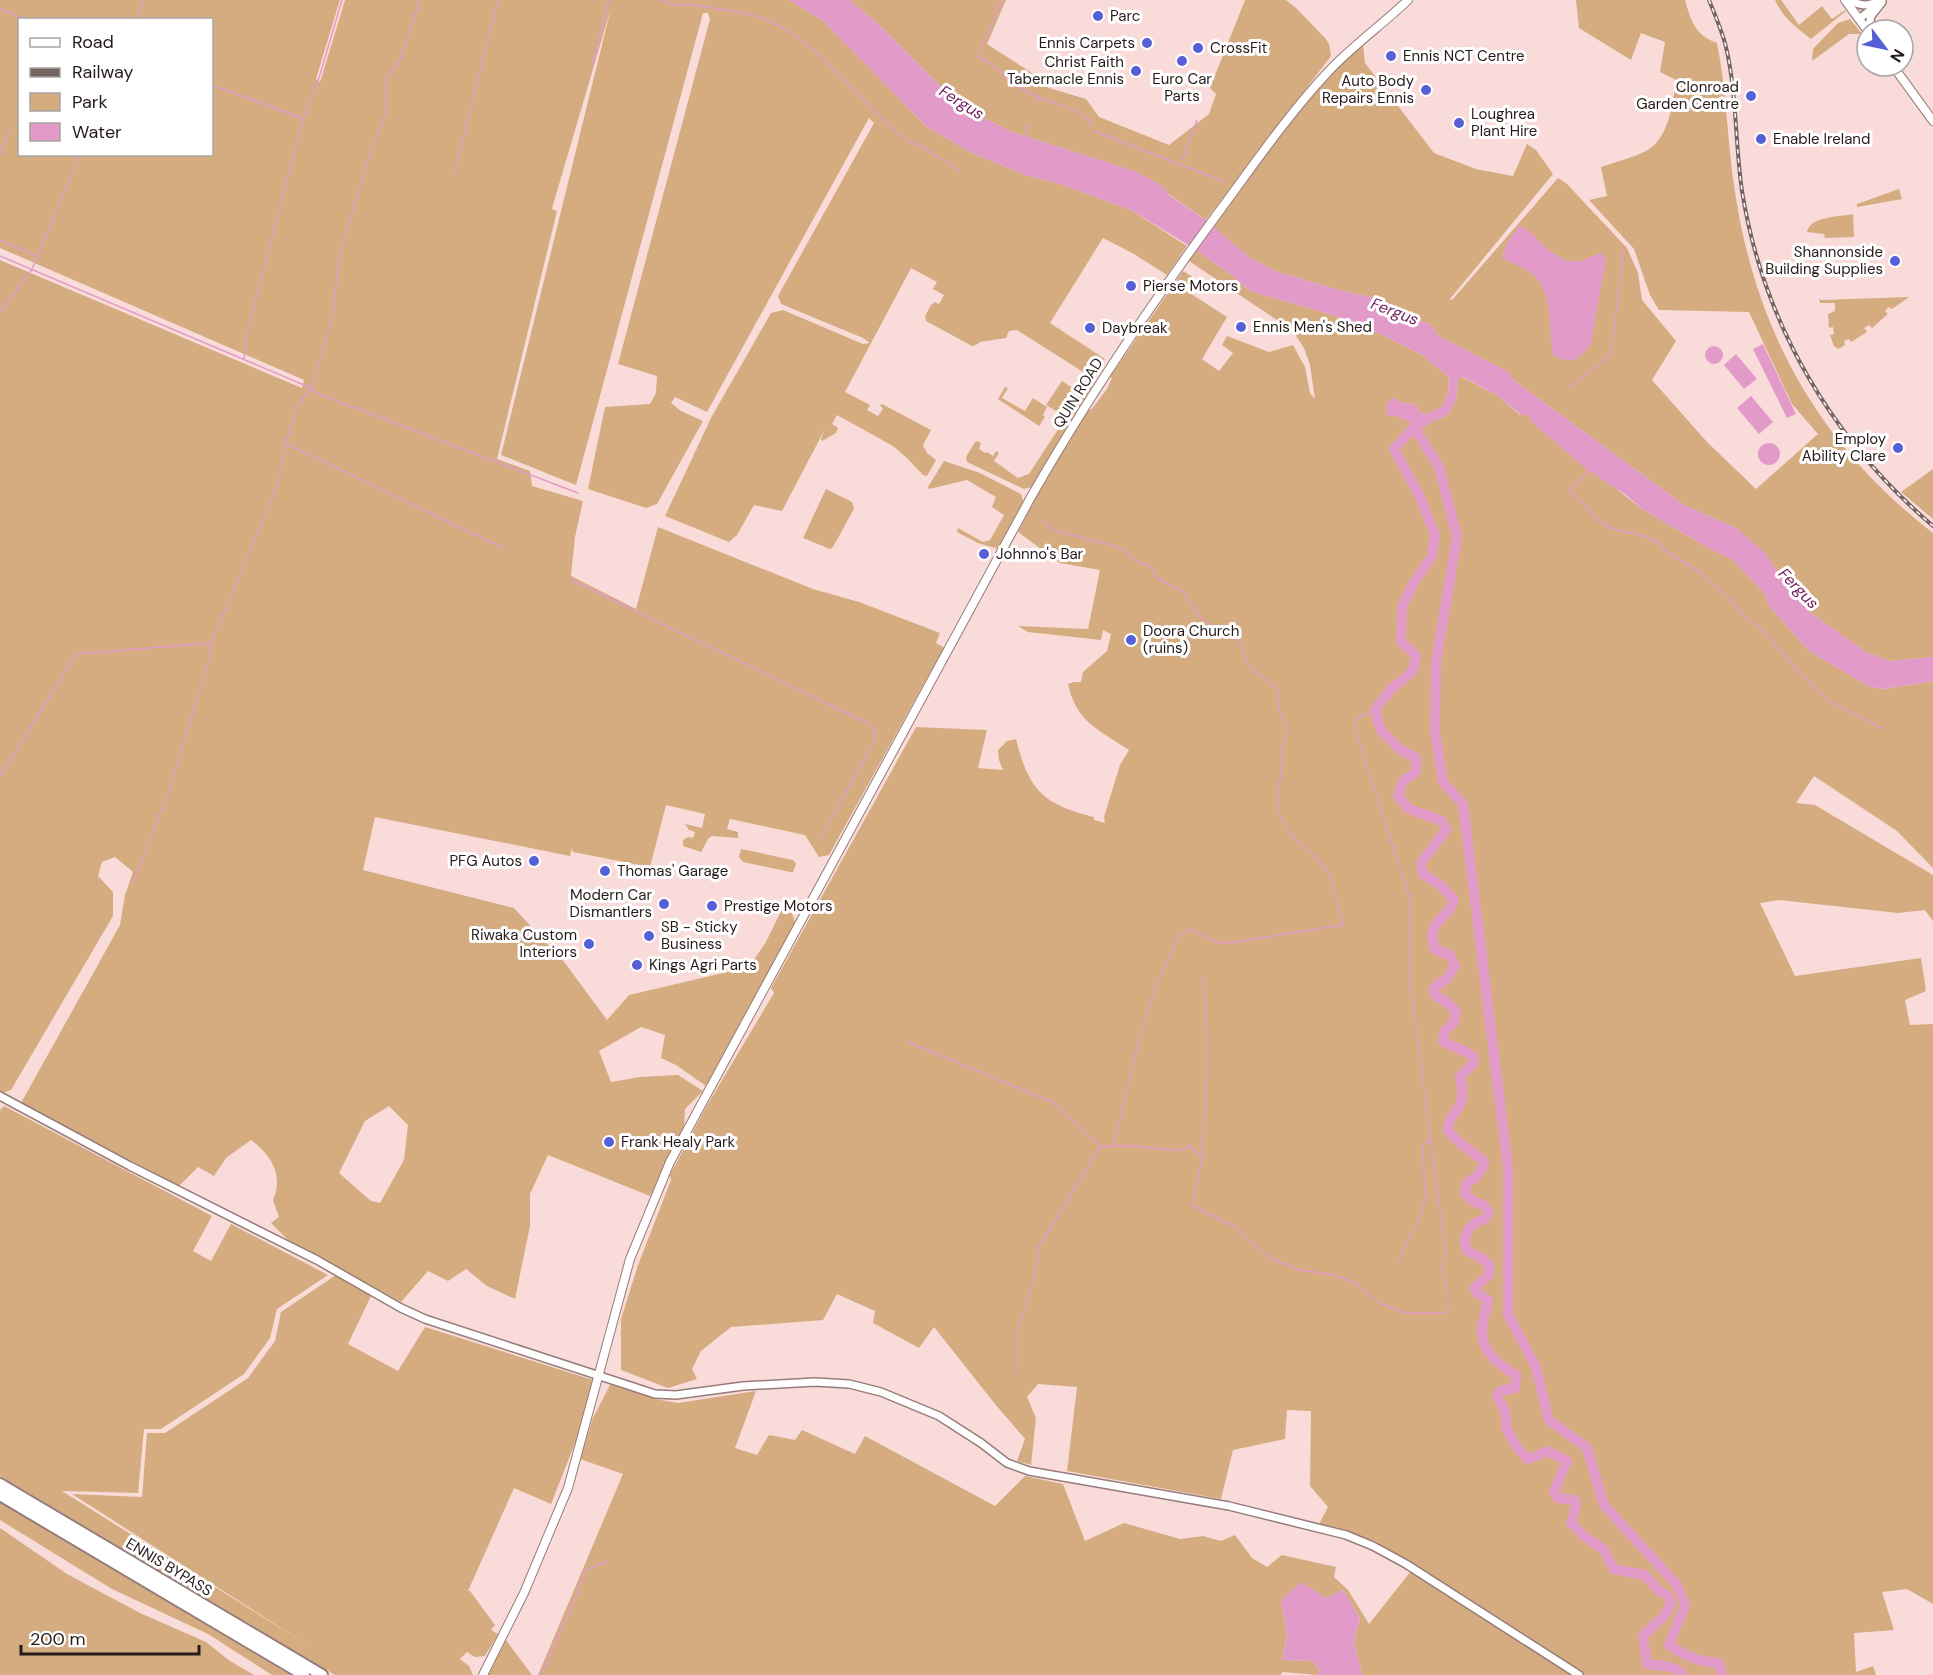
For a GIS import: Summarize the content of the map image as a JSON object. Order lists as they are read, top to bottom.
{
  "streets": {
    "highway": ["ENNIS BYPASS"],
    "main road": ["QUIN ROAD"]
  },
  "water": ["Fergus"],
  "places": [
    "Parc",
    "Ennis Carpets",
    "CrossFit",
    "Ennis NCT Centre",
    "Euro Car Parts",
    "Christ Faith Tabernacle Ennis",
    "Auto Body Repairs Ennis",
    "Clonroad Garden Centre",
    "Loughrea Plant Hire",
    "Enable Ireland",
    "Shannonside Building Supplies",
    "Pierse Motors",
    "Ennis Men's Shed",
    "Daybreak",
    "Employ Ability Clare",
    "Johnno's Bar",
    "Doora Church (ruins)",
    "PFG Autos",
    "Thomas' Garage",
    "Modern Car Dismantlers",
    "Prestige Motors",
    "SB - Sticky Business",
    "Riwaka Custom Interiors",
    "Kings Agri Parts",
    "Frank Healy Park"
  ],
  "legend": [
    "Road",
    "Railway",
    "Park",
    "Water"
  ],
  "scale_bar": "200 m",
  "north": "bottom right"
}
